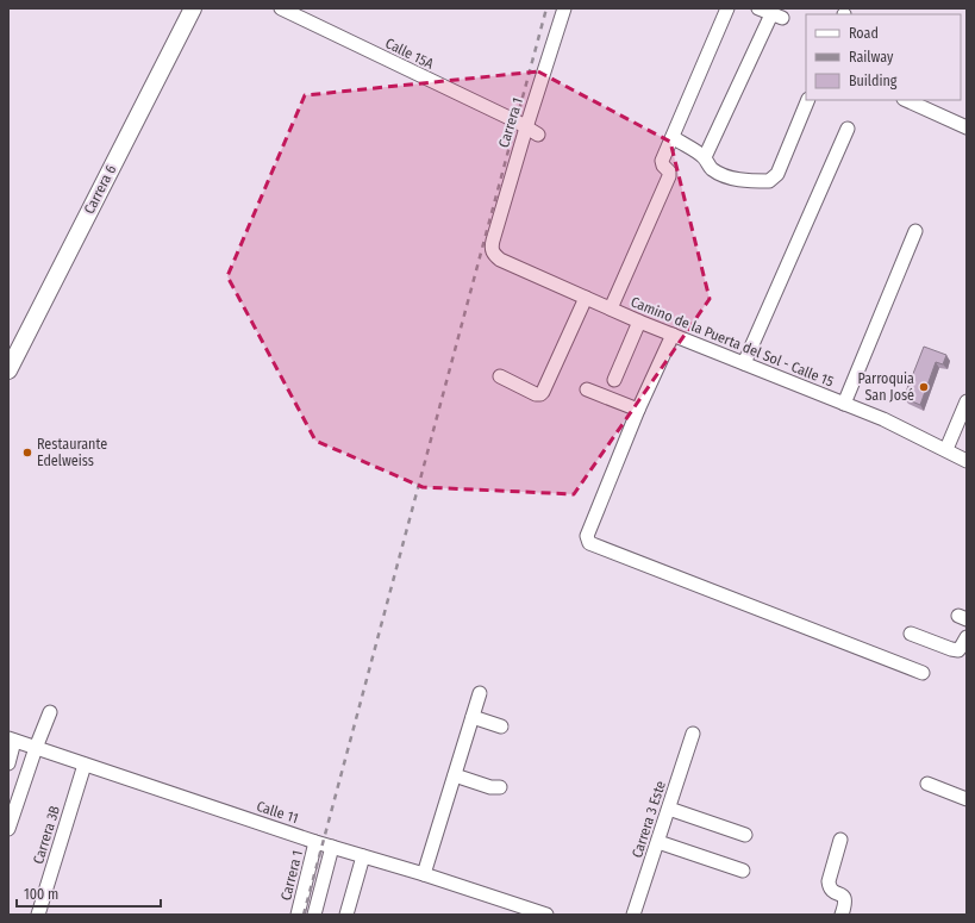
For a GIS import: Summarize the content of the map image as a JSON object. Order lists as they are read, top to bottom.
{
  "streets": {
    "main road": ["Carrera 6"],
    "street": [
      "Calle 15A",
      "Carrera 1",
      "Camino de la Puerta del Sol - Calle 15",
      "Calle 11",
      "Carrera 3 Este",
      "Carrera 3B"
    ]
  },
  "crossings": [
    ["Calle 15A", "Carrera 1"],
    ["Carrera 1", "Camino de la Puerta del Sol - Calle 15"],
    ["Carrera 1", "Calle 11"],
    ["Calle 11", "Carrera 3B"]
  ],
  "places": ["Parroquia San José", "Restaurante Edelweiss"],
  "legend": ["Road", "Railway", "Building"],
  "scale_bar": "100 m"
}
